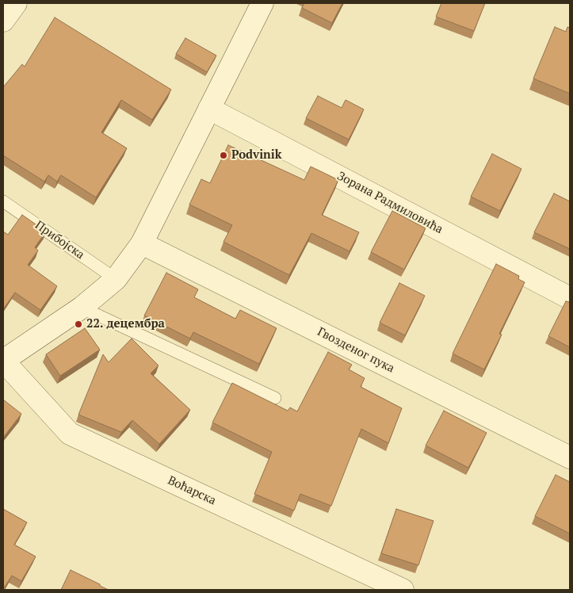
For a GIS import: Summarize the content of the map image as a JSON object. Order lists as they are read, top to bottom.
{
  "streets": {
    "street": ["Зорана Радмиловића", "Гвозденог пука", "Воћарска"],
    "lane": ["Прибојска"]
  },
  "places": ["Podvinik", "22. децембра"]
}
